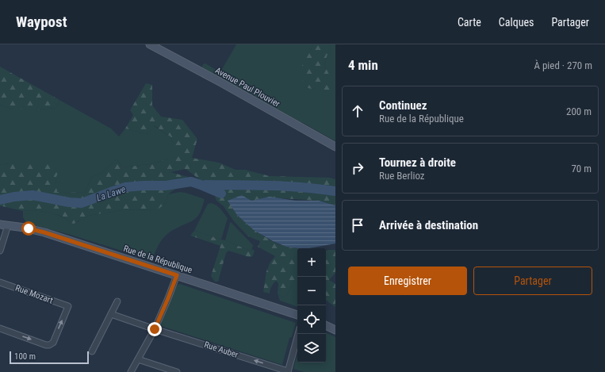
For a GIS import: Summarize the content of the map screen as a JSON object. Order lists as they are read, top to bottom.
{
  "streets": {
    "main road": ["Avenue Paul Plouvier", "Rue de la République"],
    "street": ["Rue Mozart", "Rue Auber"]
  },
  "one_way": ["Rue Auber"],
  "water": ["La Lawe"],
  "scale_bar": "100 m",
  "page": {
    "header": "Waypost",
    "nav": ["Carte", "Calques", "Partager"],
    "heading": ["4 min", "À pied · 270 m"],
    "list": [
      ["Continuez", "Rue de la République", "200 m"],
      ["Tournez à droite", "Rue Berlioz", "70 m"],
      "Arrivée à destination"
    ],
    "map_buttons": ["+", "−"],
    "buttons": ["Enregistrer", "Partager"],
    "scale": "100 m"
  }
}
